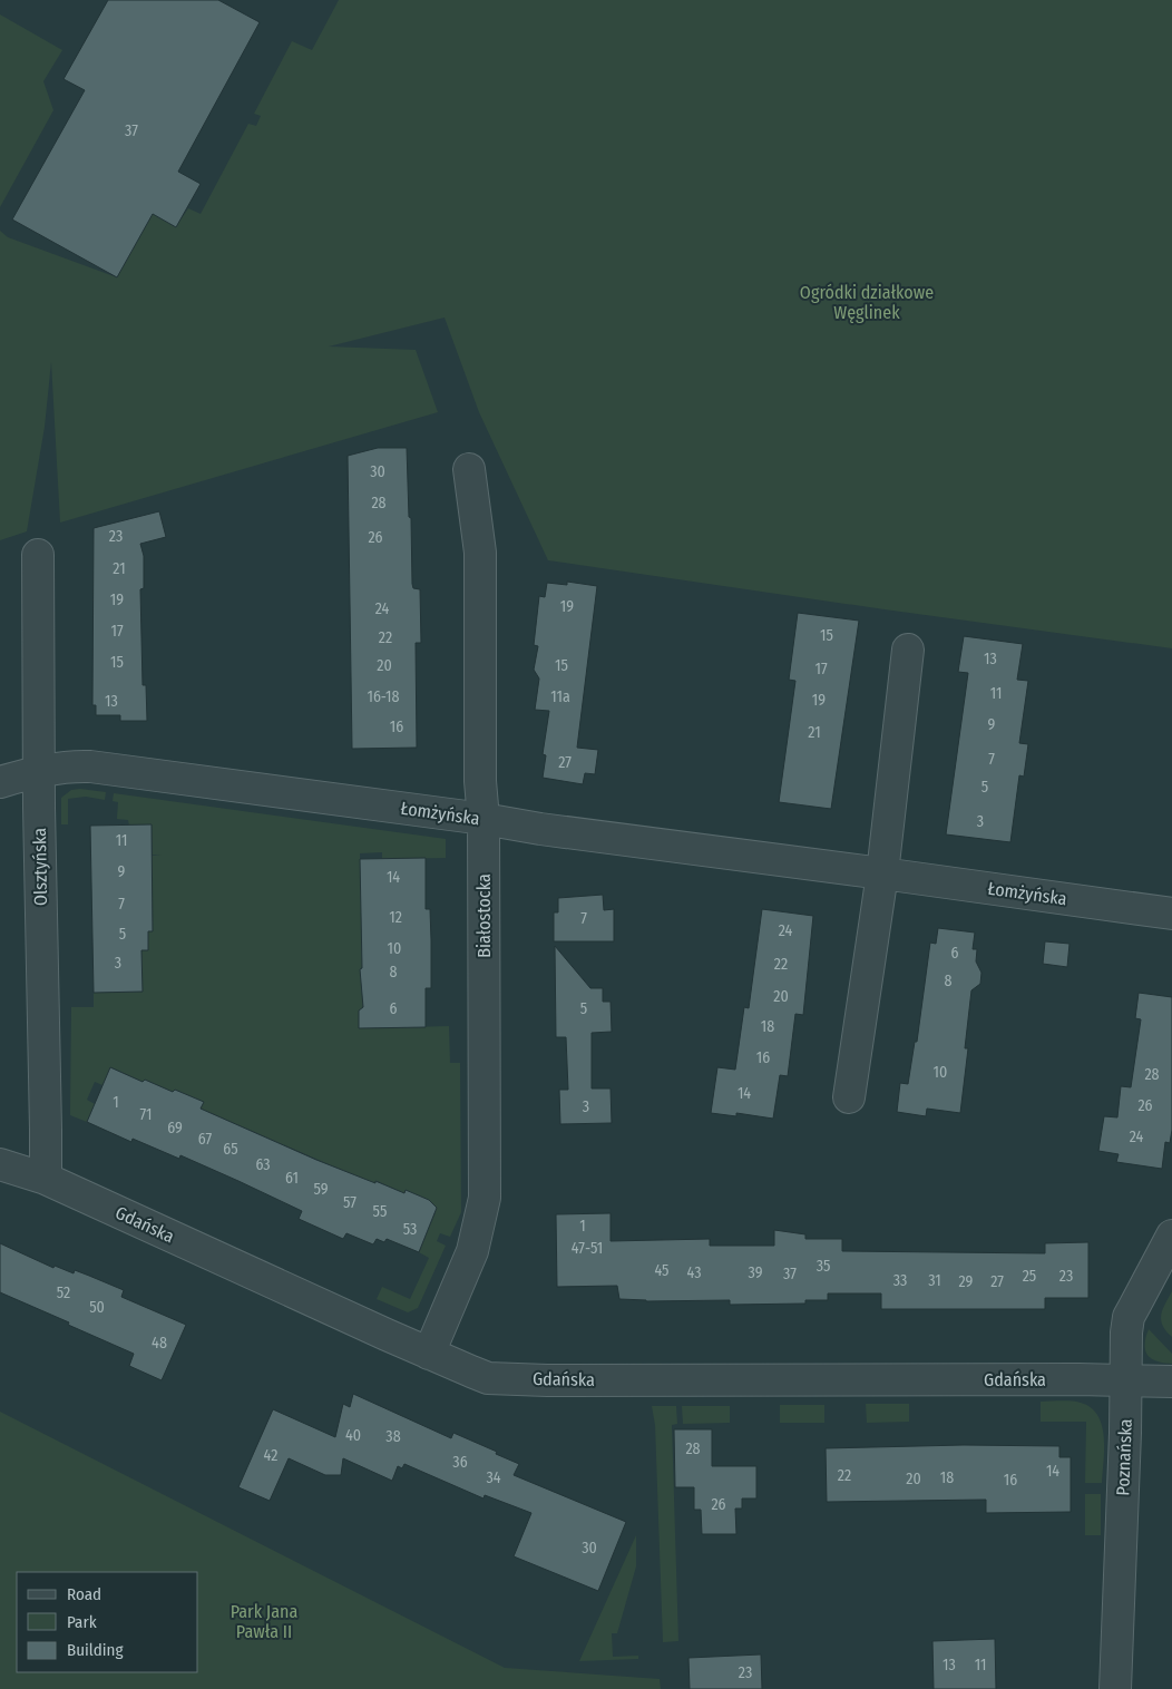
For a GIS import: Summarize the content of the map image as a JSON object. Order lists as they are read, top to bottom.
{
  "streets": {
    "street": [
      "Łomżyńska",
      "Olsztyńska",
      "Białostocka",
      "Gdańska",
      "Poznańska"
    ]
  },
  "crossings": [
    ["Łomżyńska", "Olsztyńska"],
    ["Łomżyńska", "Białostocka"],
    ["Olsztyńska", "Gdańska"],
    ["Białostocka", "Gdańska"],
    ["Gdańska", "Poznańska"]
  ],
  "parks": ["Ogródki działkowe Węglinek", "Park Jana Pawła II"],
  "house_numbers": [
    "37",
    "30",
    "28",
    "23",
    "26",
    "21",
    "19",
    "19",
    "24",
    "17",
    "15",
    "22",
    "13",
    "15",
    "20",
    "15",
    "17",
    "11",
    "16-18",
    "11a",
    "19",
    "13",
    "9",
    "16",
    "21",
    "7",
    "27",
    "5",
    "3",
    "11",
    "9",
    "14",
    "7",
    "12",
    "7",
    "24",
    "5",
    "10",
    "6",
    "3",
    "22",
    "8",
    "8",
    "20",
    "6",
    "5",
    "18",
    "16",
    "10",
    "28",
    "14",
    "1",
    "26",
    "3",
    "71",
    "69",
    "24",
    "67",
    "65",
    "63",
    "61",
    "59",
    "57",
    "55",
    "1",
    "53",
    "47-51",
    "35",
    "45",
    "43",
    "39",
    "37",
    "25",
    "23",
    "33",
    "31",
    "29",
    "27",
    "52",
    "50",
    "48",
    "40",
    "38",
    "28",
    "42",
    "36",
    "14",
    "22",
    "34",
    "18",
    "20",
    "16",
    "26",
    "30",
    "13",
    "11",
    "23"
  ],
  "legend": ["Road", "Park", "Building"]
}
